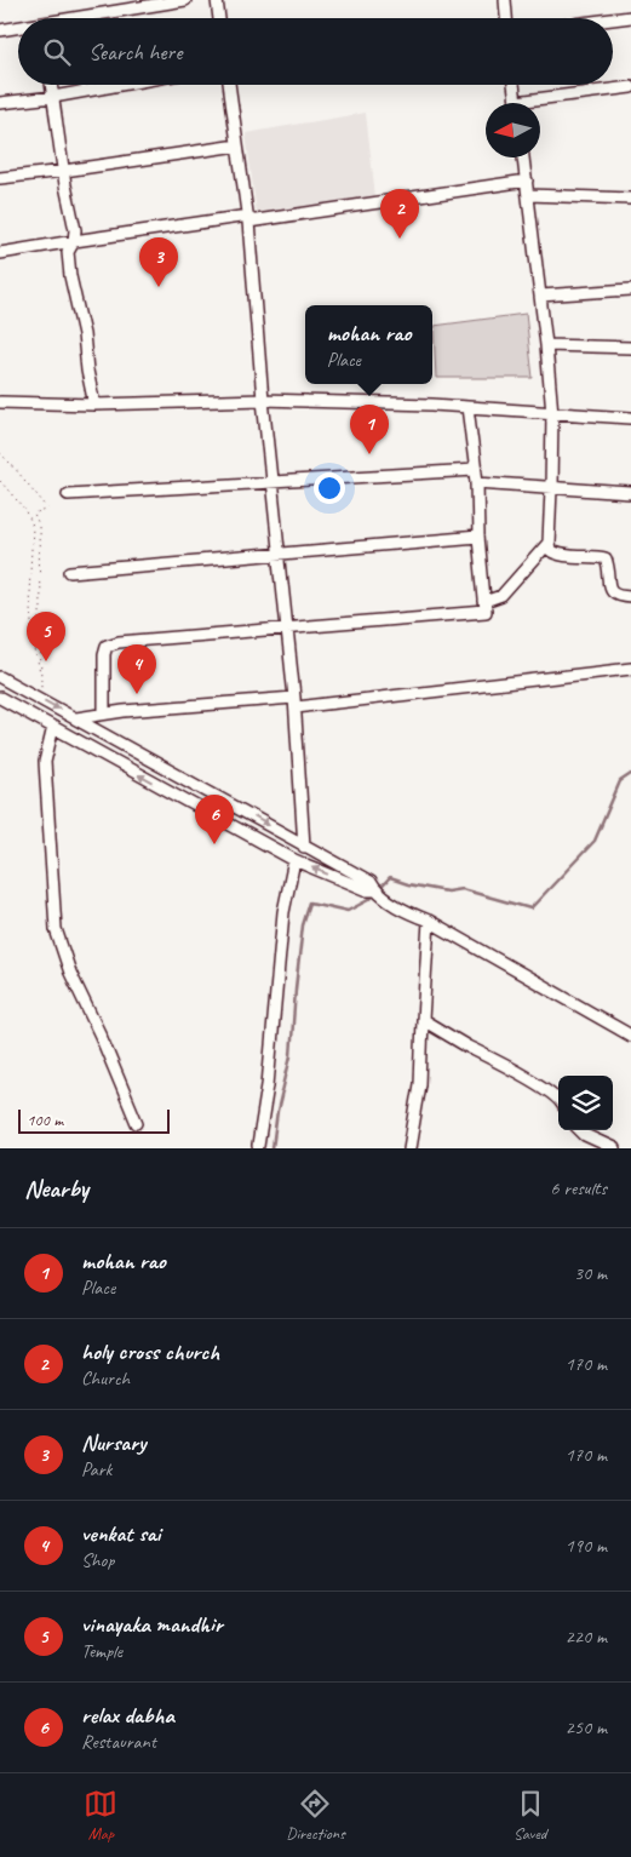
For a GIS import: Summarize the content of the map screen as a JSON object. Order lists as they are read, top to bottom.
{
  "scale_bar": "100 m",
  "north": "left",
  "page": {
    "search": "Search here",
    "pins": [
      "2",
      "3",
      "1",
      "5",
      "4",
      "6"
    ],
    "popup": ["mohan rao", "Place"],
    "scale": "100 m",
    "heading": ["Nearby", "6 results"],
    "list": [
      {
        "mark": "1",
        "name": "mohan rao",
        "note": "Place",
        "value": "30 m"
      },
      {
        "mark": "2",
        "name": "holy cross church",
        "note": "Church",
        "value": "170 m"
      },
      {
        "mark": "3",
        "name": "Nursary",
        "note": "Park",
        "value": "170 m"
      },
      {
        "mark": "4",
        "name": "venkat sai",
        "note": "Shop",
        "value": "190 m"
      },
      {
        "mark": "5",
        "name": "vinayaka mandhir",
        "note": "Temple",
        "value": "220 m"
      },
      {
        "mark": "6",
        "name": "relax dabha",
        "note": "Restaurant",
        "value": "250 m"
      }
    ],
    "nav": ["Map", "Directions", "Saved"]
  }
}
